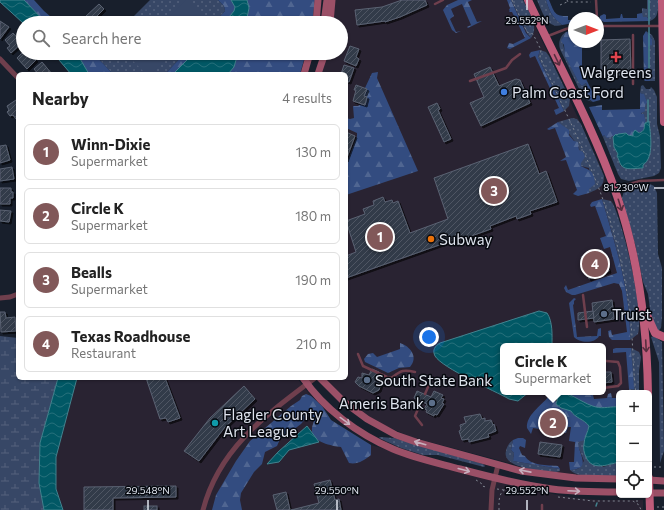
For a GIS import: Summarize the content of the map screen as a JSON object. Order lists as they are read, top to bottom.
{
  "places": {
    "health": ["Walgreens"],
    "other": [
      "Palm Coast Ford",
      "Subway",
      "Truist",
      "South State Bank",
      "Ameris Bank",
      "Flagler County Art League"
    ]
  },
  "north": "right",
  "page": {
    "search": "Search here",
    "heading": ["Nearby", "4 results"],
    "list": [
      {
        "mark": "1",
        "name": "Winn-Dixie",
        "note": "Supermarket",
        "value": "130 m"
      },
      {
        "mark": "2",
        "name": "Circle K",
        "note": "Supermarket",
        "value": "180 m"
      },
      {
        "mark": "3",
        "name": "Bealls",
        "note": "Supermarket",
        "value": "190 m"
      },
      {
        "mark": "4",
        "name": "Texas Roadhouse",
        "note": "Restaurant",
        "value": "210 m"
      }
    ],
    "pins": [
      "3",
      "1",
      "4",
      "2"
    ],
    "popup": ["Circle K", "Supermarket"],
    "map_buttons": ["+", "−"]
  },
  "coordinates": [
    "29.552°N",
    "81.230°W",
    "29.548°N",
    "29.550°N"
  ]
}
